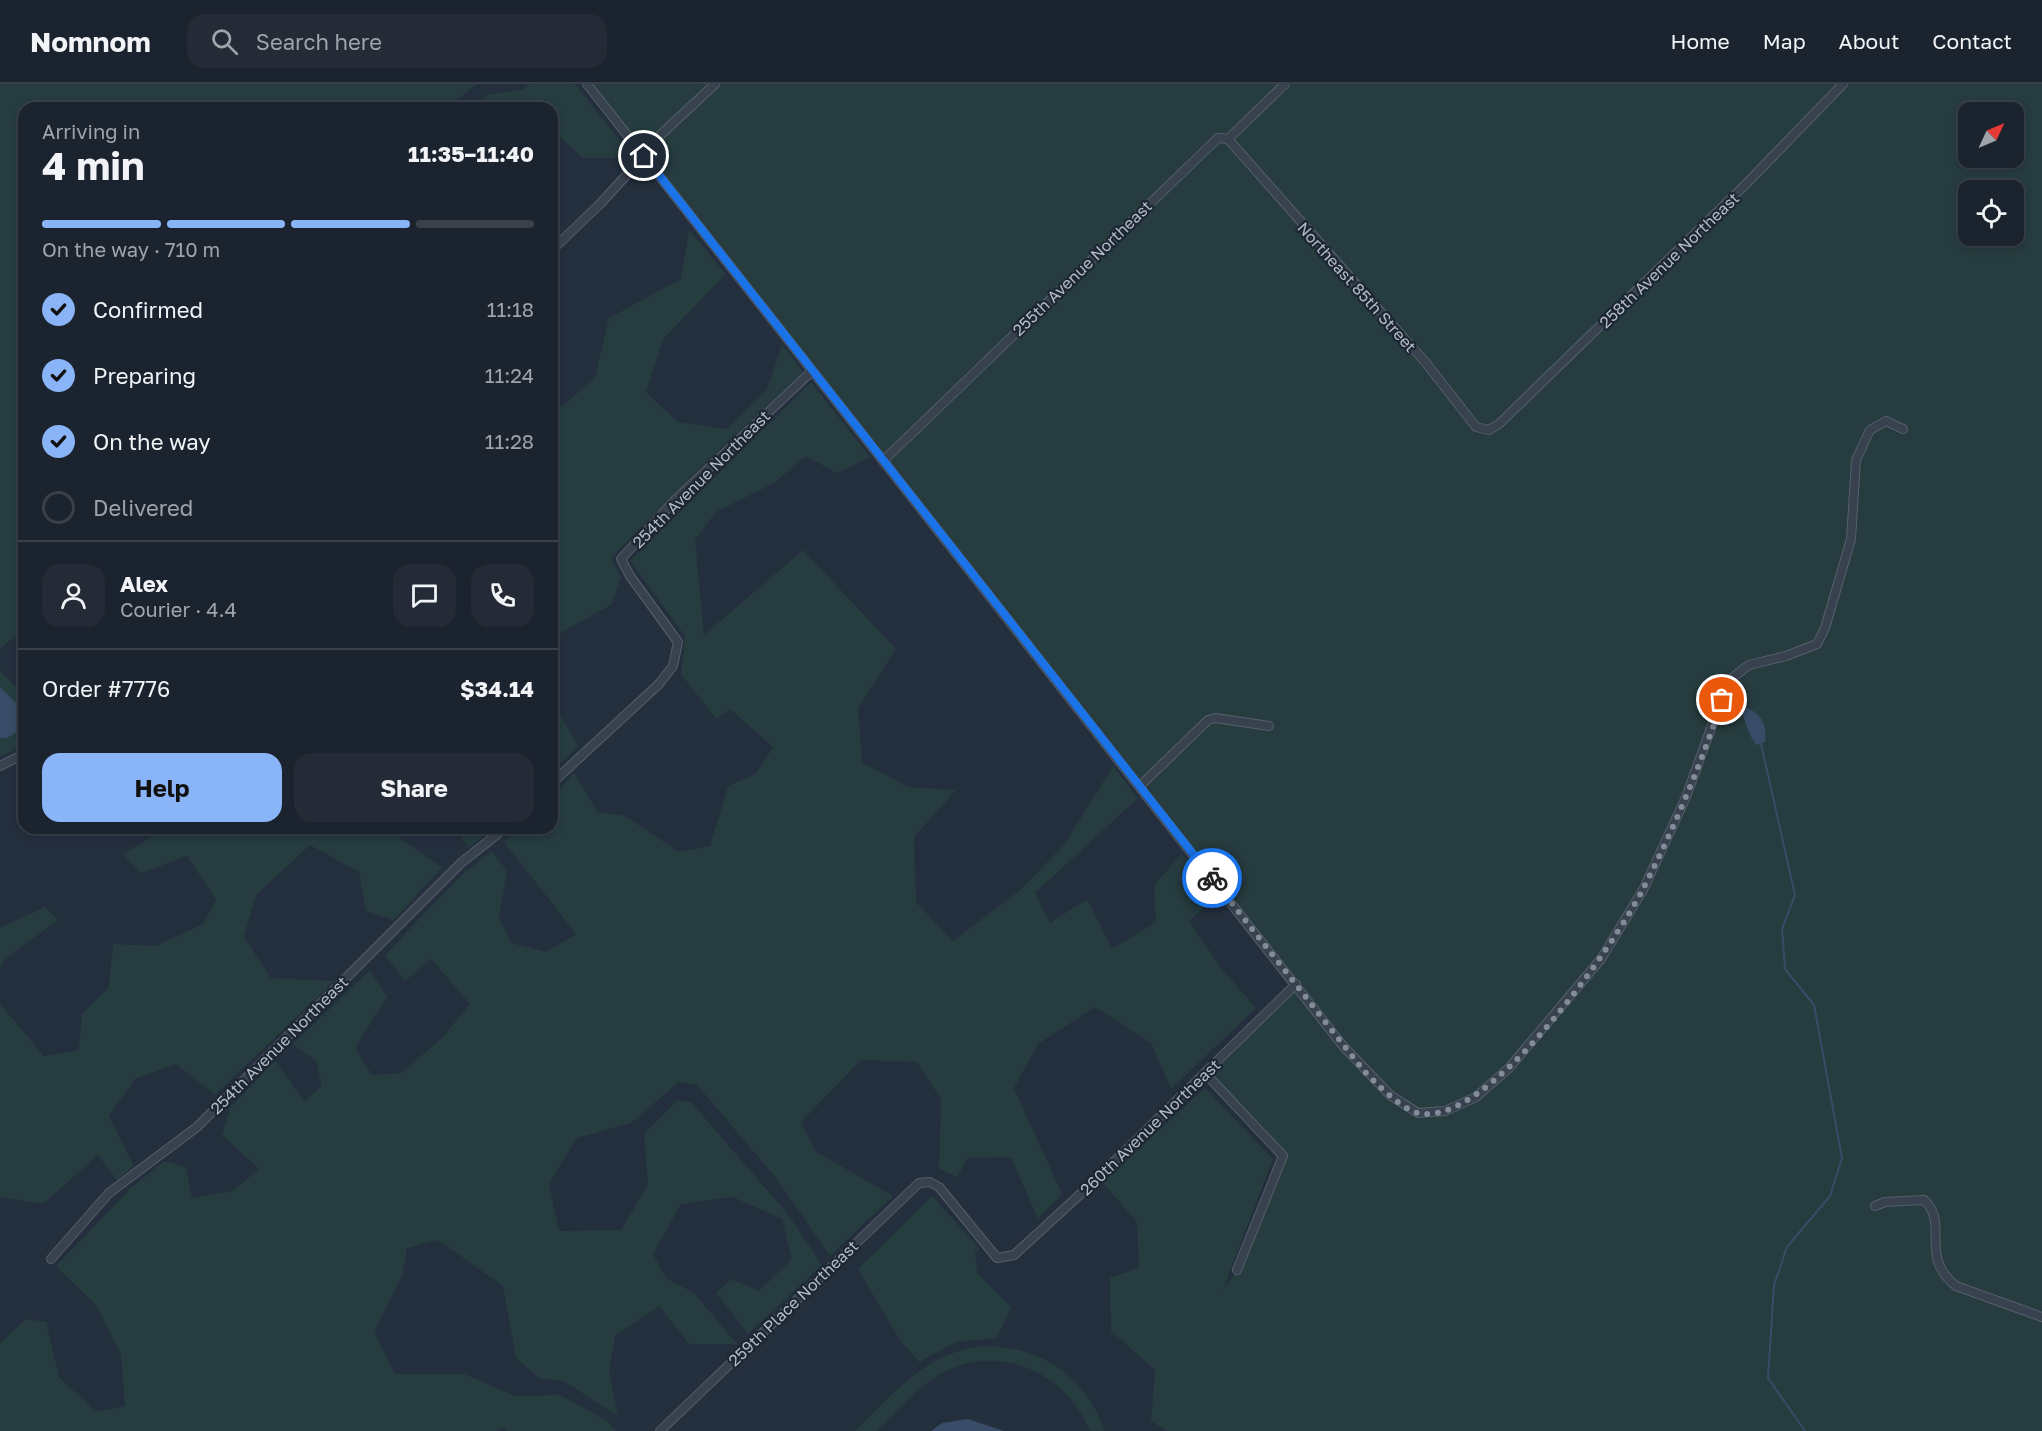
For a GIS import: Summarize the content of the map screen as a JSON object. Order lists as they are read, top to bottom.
{
  "streets": {
    "street": [
      "258th Avenue Northeast",
      "255th Avenue Northeast",
      "Northeast 85th Street",
      "254th Avenue Northeast",
      "260th Avenue Northeast",
      "259th Place Northeast"
    ]
  },
  "crossings": [
    ["258th Avenue Northeast", "Northeast 85th Street"],
    ["255th Avenue Northeast", "Northeast 85th Street"],
    ["260th Avenue Northeast", "259th Place Northeast"]
  ],
  "north": "top right",
  "page": {
    "header": "Nomnom",
    "search": "Search here",
    "nav": [
      "Home",
      "Map",
      "About",
      "Contact"
    ],
    "heading": ["4 min", "Arriving in", "11:35–11:40"],
    "panel": [
      "Alex",
      "Courier · 4.4",
      "Order #7776",
      "$34.14"
    ],
    "bar": "On the way · 710 m",
    "list": [
      ["Confirmed", "11:18"],
      ["Preparing", "11:24"],
      ["On the way", "11:28"],
      "Delivered"
    ],
    "buttons": ["Help", "Share"]
  }
}
